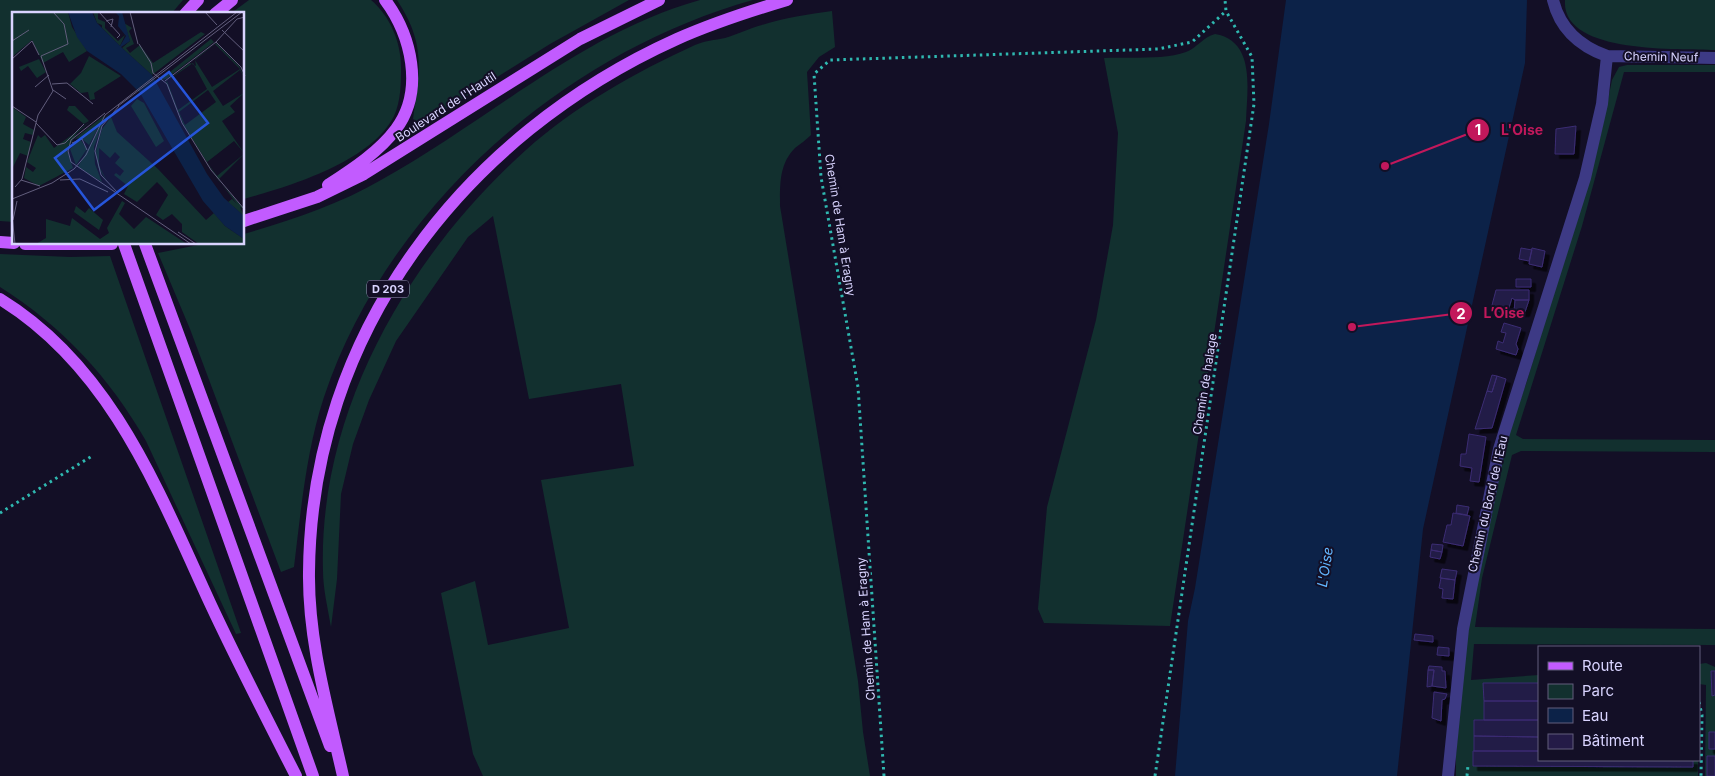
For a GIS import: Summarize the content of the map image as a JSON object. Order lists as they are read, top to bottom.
{
  "streets": {
    "main road": ["Boulevard de l'Hautil", "D 203"],
    "street": ["Chemin Neuf", "Chemin du Bord de l'Eau"],
    "path": ["Chemin de Ham à Eragny", "Chemin de halage"]
  },
  "crossings": [
    ["Chemin Neuf", "Chemin du Bord de l'Eau"],
    ["Chemin de Ham à Eragny", "Chemin de halage"]
  ],
  "water": ["L'Oise"],
  "places": ["L'Oise", "L’Oise"],
  "legend": [
    "Route",
    "Parc",
    "Eau",
    "Bâtiment"
  ]
}
